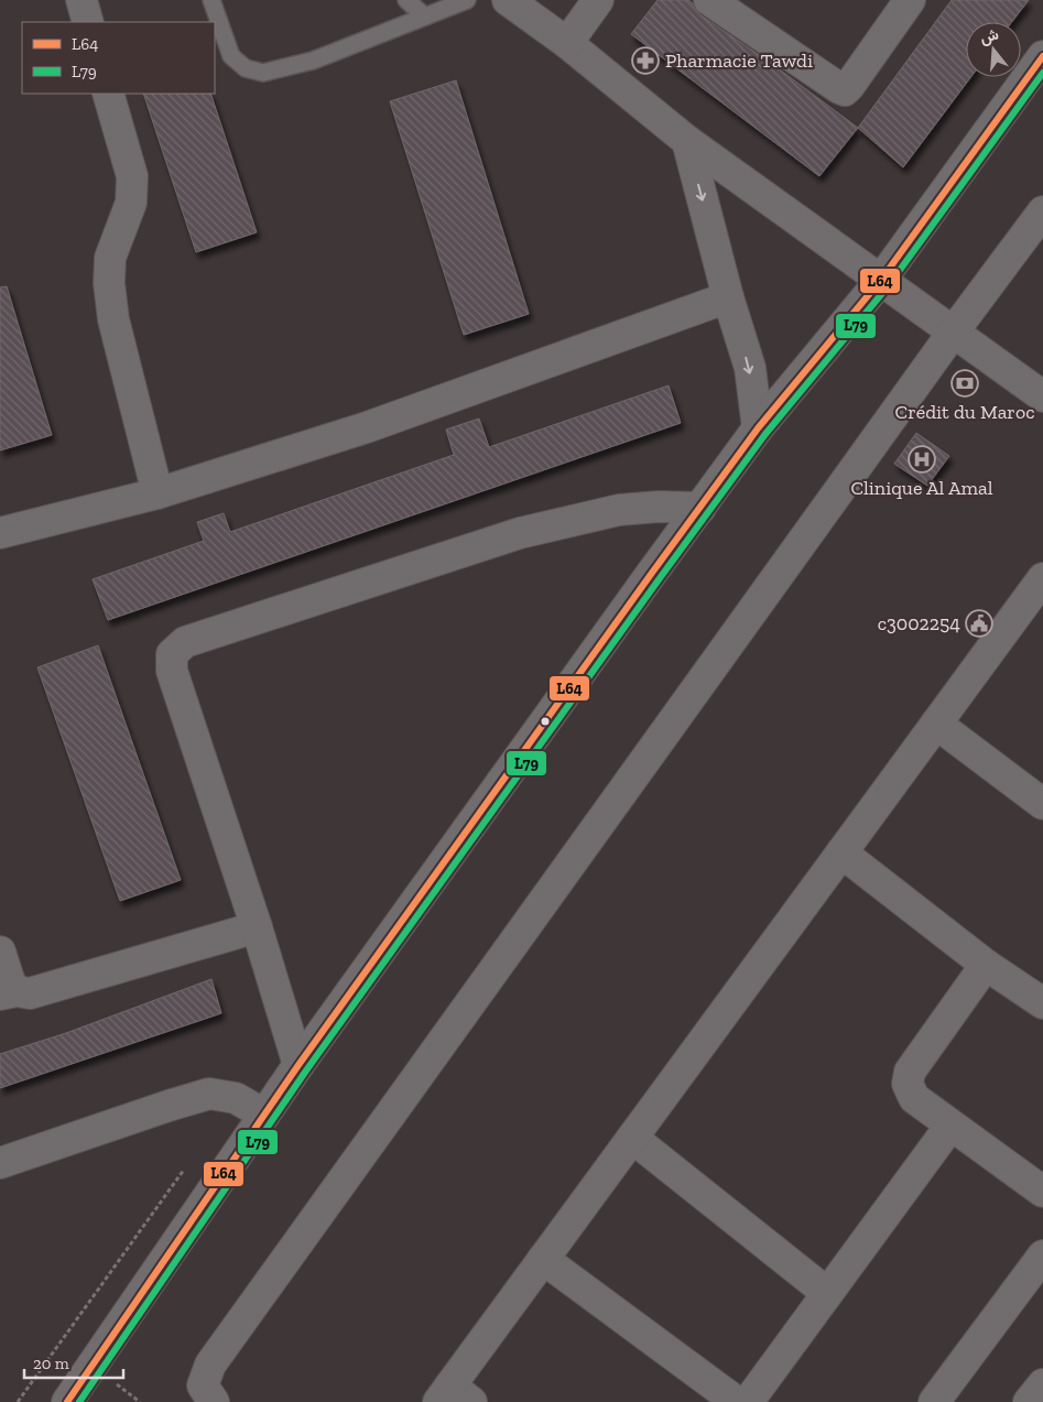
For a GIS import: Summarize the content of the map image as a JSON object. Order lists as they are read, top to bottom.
{
  "places": {
    "pharmacy": ["Pharmacie Tawdi"],
    "bank": ["Crédit du Maroc"],
    "hospital": ["Clinique Al Amal"],
    "public building": ["c3002254"]
  },
  "lines": ["transit line L64", "transit line L79"],
  "legend": ["L64", "L79"],
  "scale_bar": "20 m",
  "north": "top"
}
